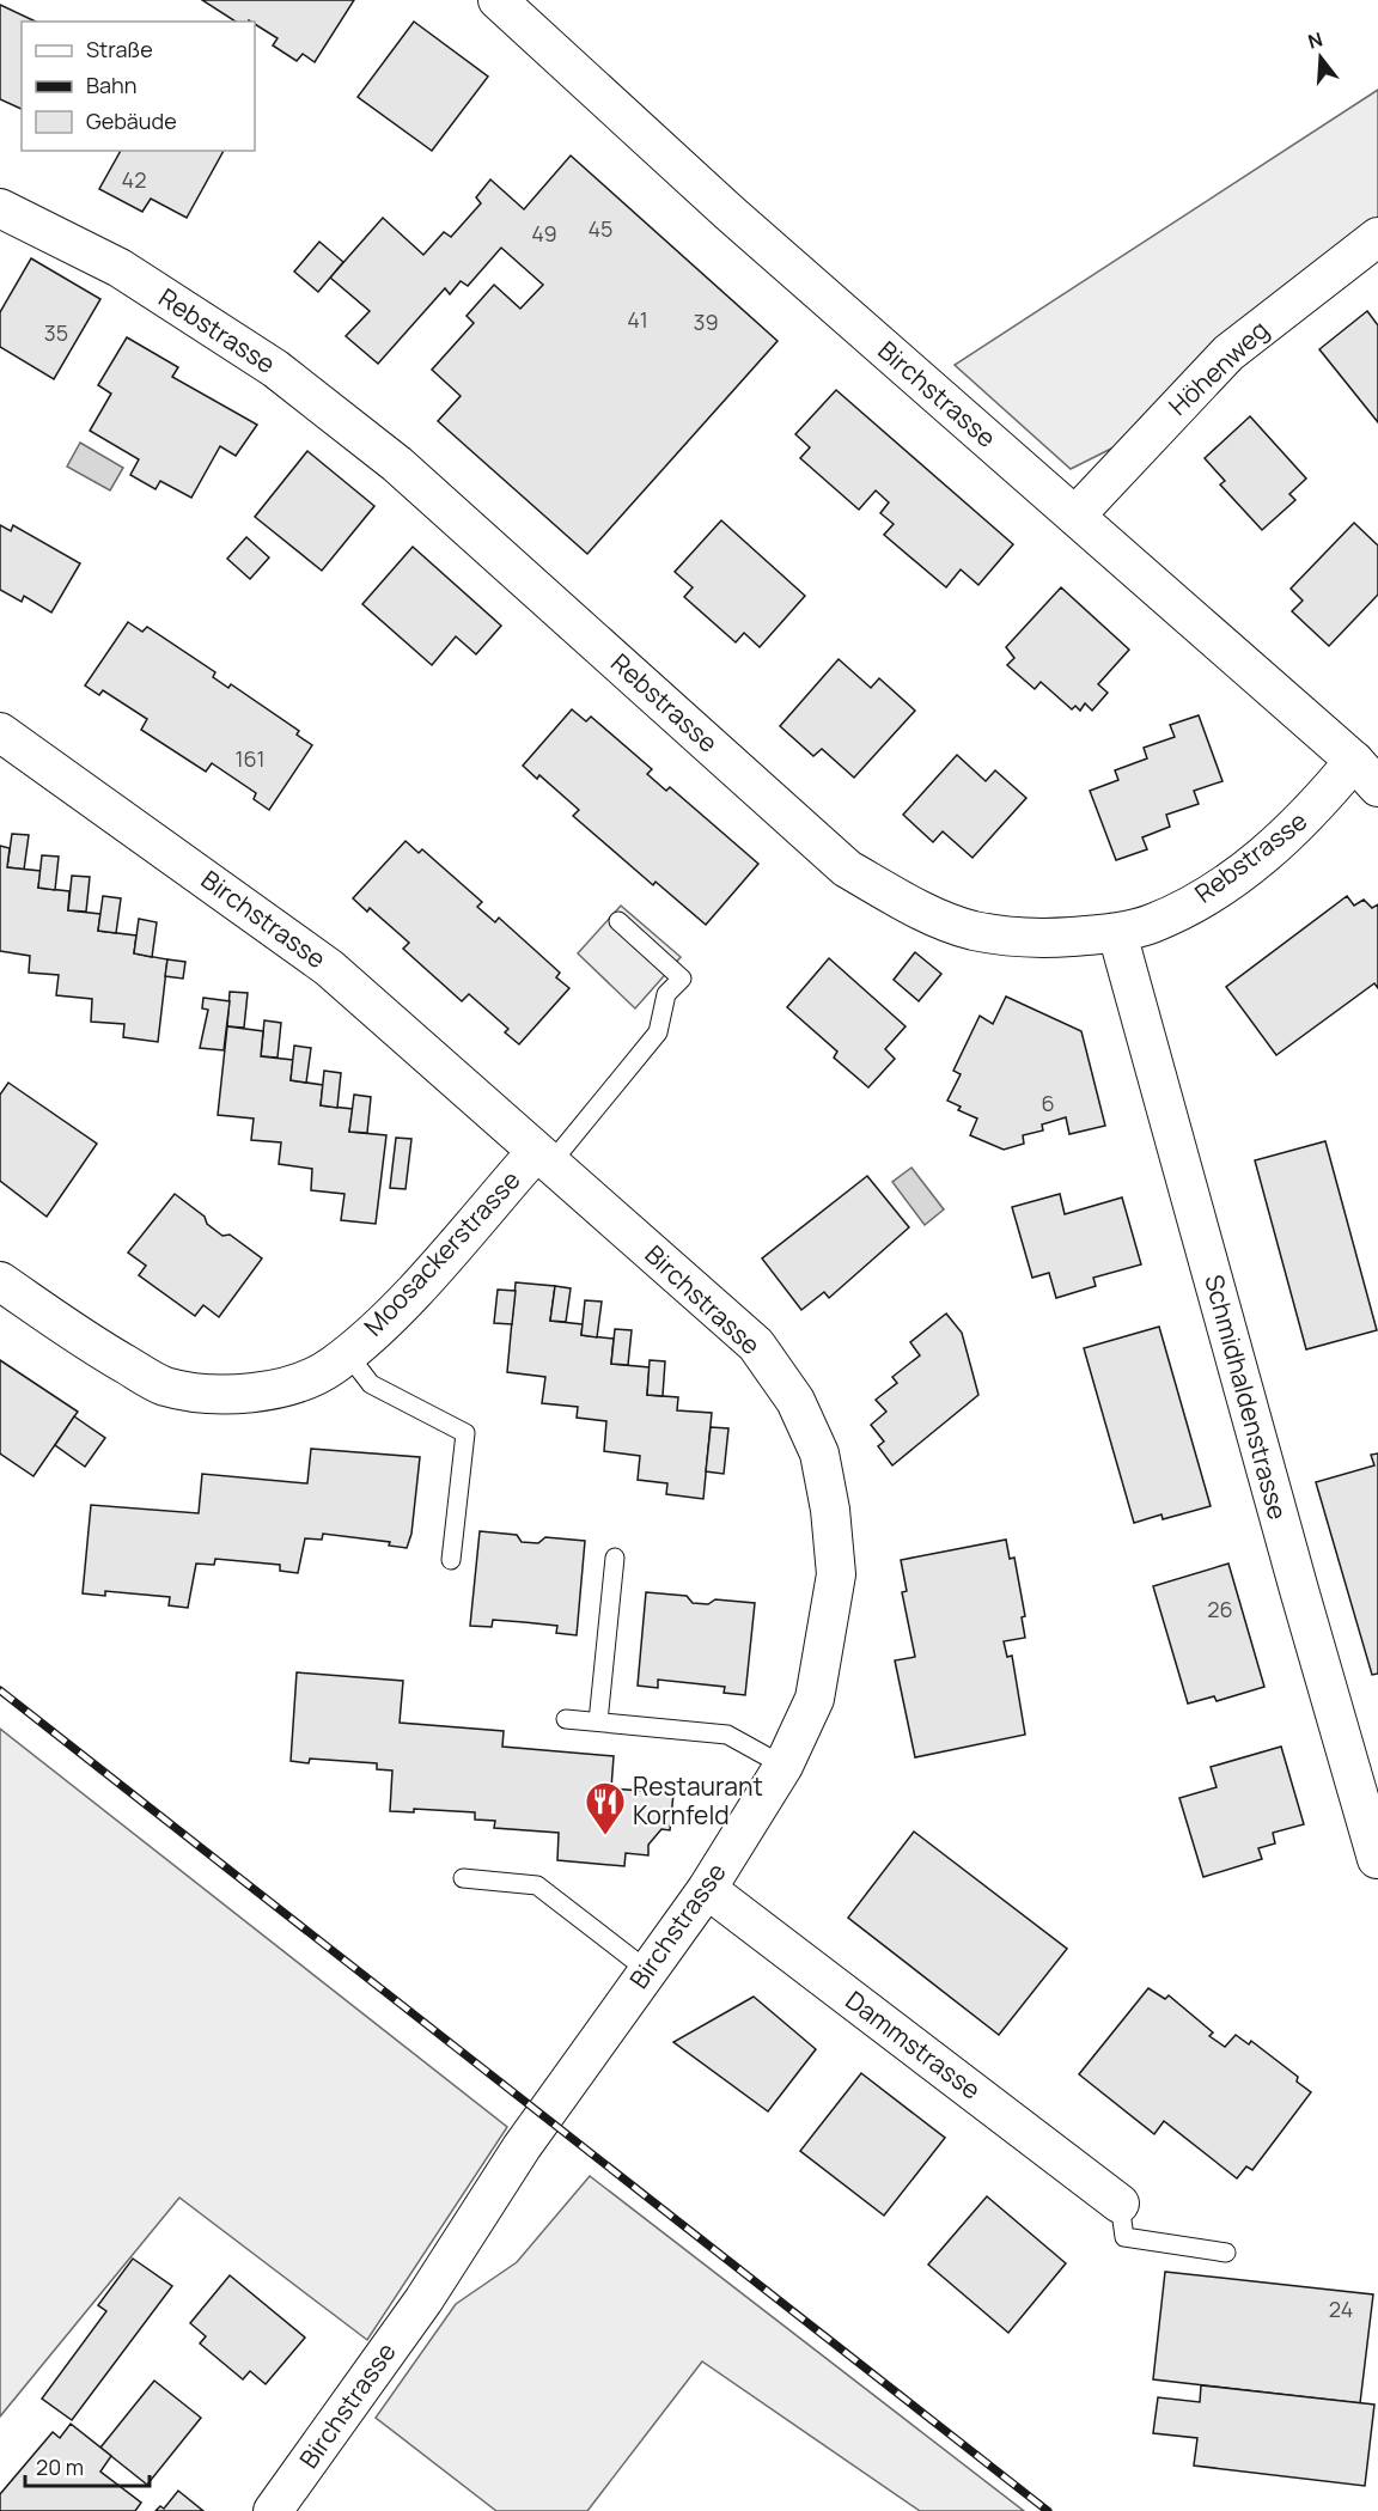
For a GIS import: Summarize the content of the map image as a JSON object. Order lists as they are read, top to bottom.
{
  "streets": {
    "street": [
      "Rebstrasse",
      "Höhenweg",
      "Birchstrasse",
      "Moosackerstrasse",
      "Schmidhaldenstrasse",
      "Dammstrasse"
    ]
  },
  "crossings": [
    ["Rebstrasse", "Birchstrasse"],
    ["Rebstrasse", "Schmidhaldenstrasse"],
    ["Höhenweg", "Birchstrasse"],
    ["Birchstrasse", "Moosackerstrasse"],
    ["Birchstrasse", "Dammstrasse"]
  ],
  "places": {
    "restaurant": ["Restaurant Kornfeld"]
  },
  "house_numbers": [
    "42",
    "45",
    "49",
    "41",
    "39",
    "35",
    "161",
    "6",
    "26",
    "24"
  ],
  "legend": ["Straße", "Bahn", "Gebäude"],
  "scale_bar": "20 m",
  "north": "top"
}
